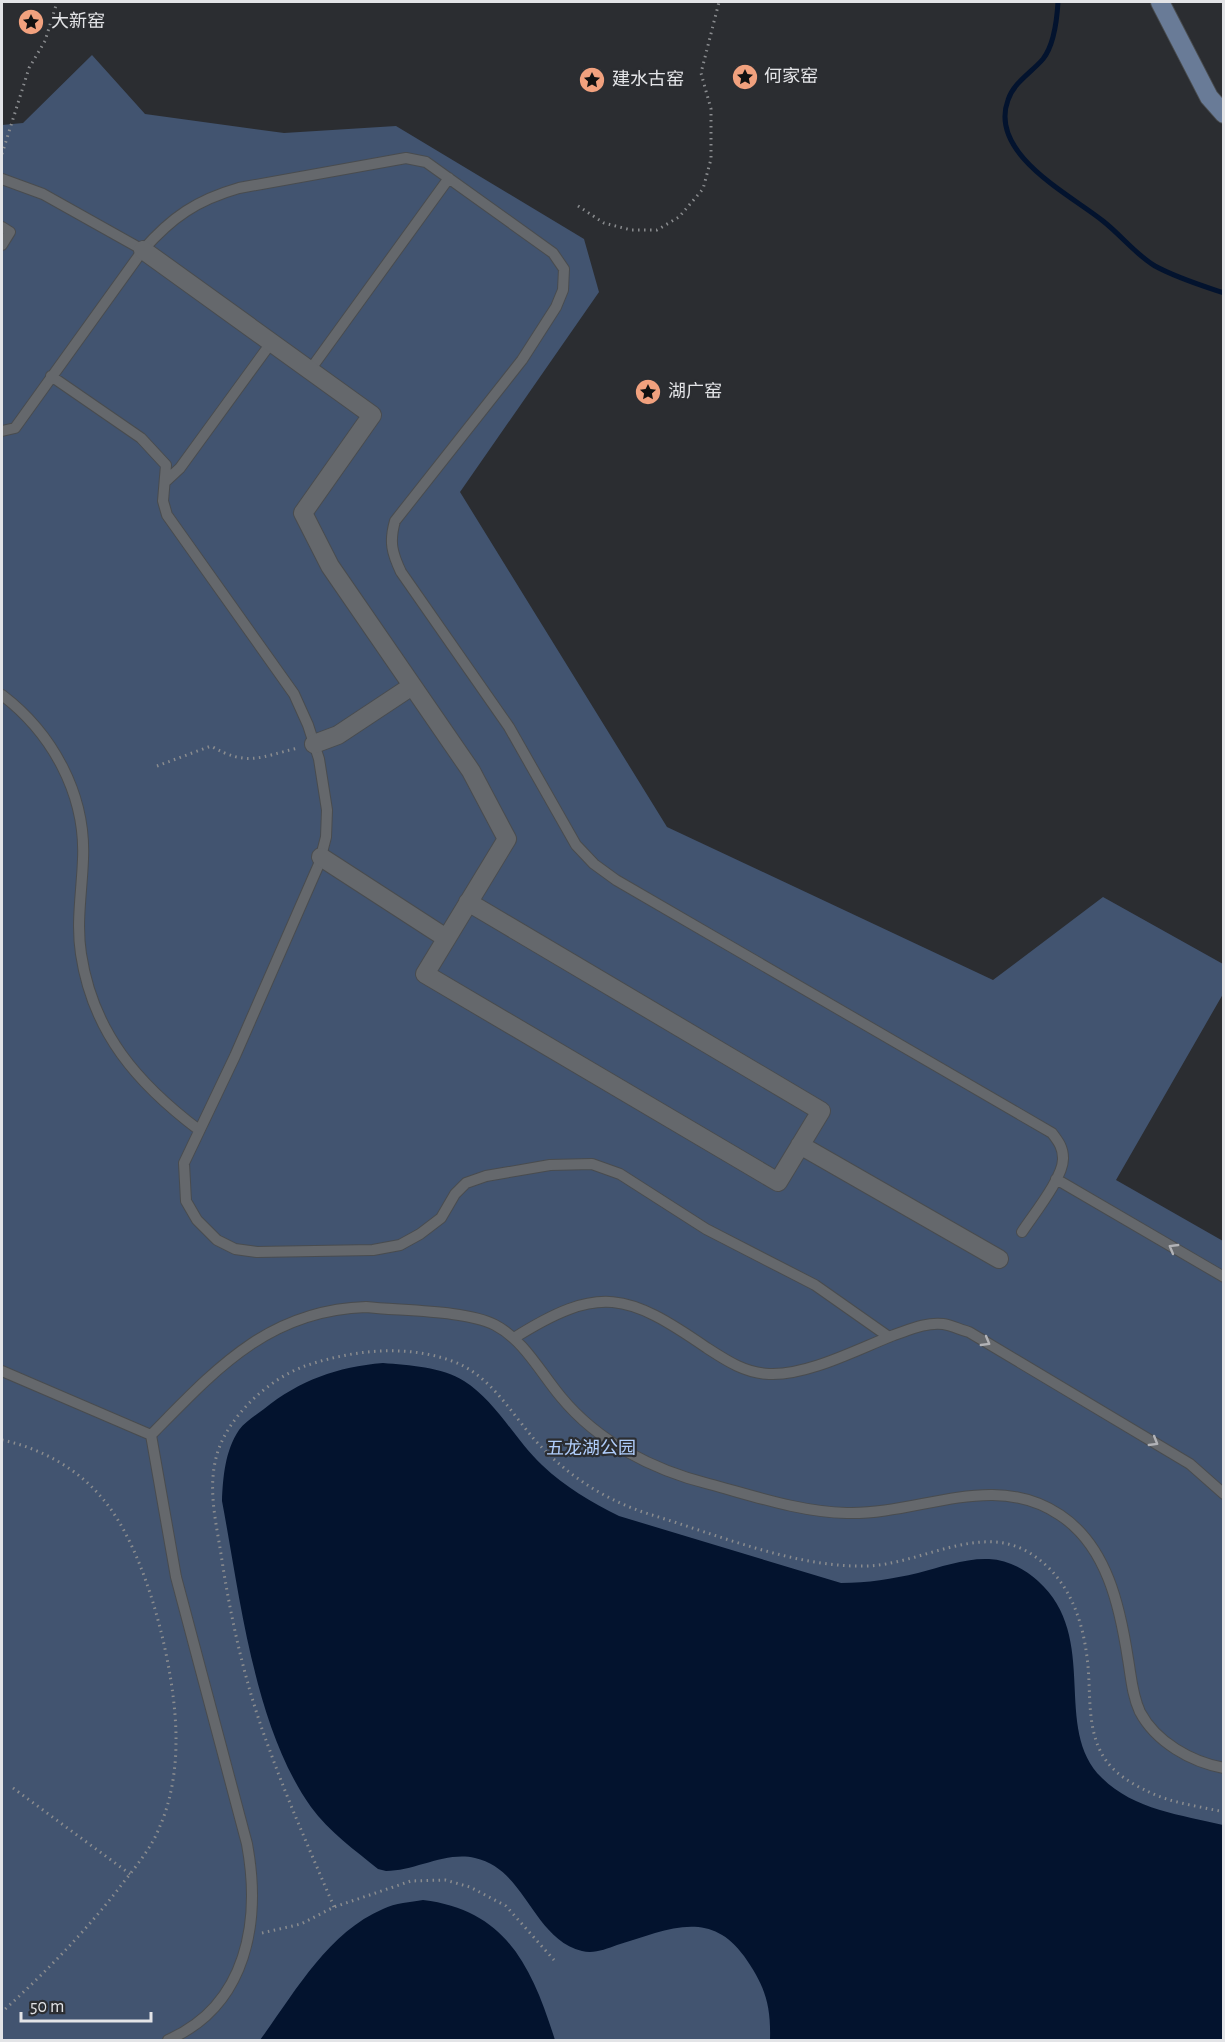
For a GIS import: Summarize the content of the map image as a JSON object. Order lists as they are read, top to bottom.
{
  "parks": ["五龙湖公园"],
  "places": {
    "place": [
      "大新窑",
      "何家窑",
      "建水古窑",
      "湖广窑"
    ]
  },
  "scale_bar": "50 m"
}
